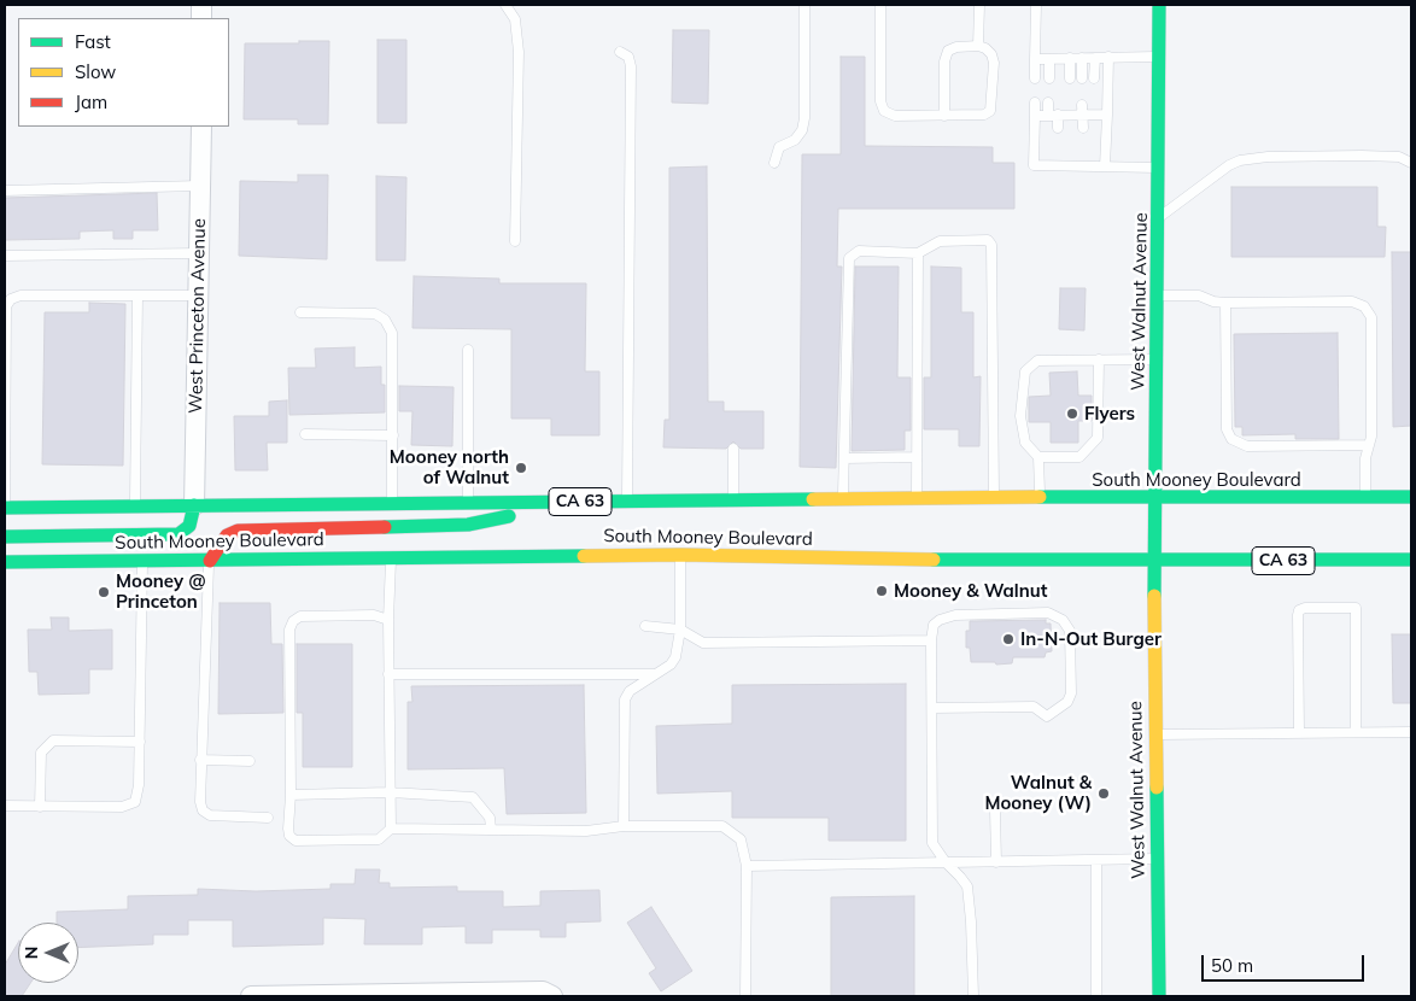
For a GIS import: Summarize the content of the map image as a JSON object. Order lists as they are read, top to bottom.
{
  "streets": {
    "main road": ["West Walnut Avenue", "South Mooney Boulevard", "CA 63"],
    "street": ["West Princeton Avenue"]
  },
  "crossings": [
    ["West Walnut Avenue", "South Mooney Boulevard"],
    ["West Princeton Avenue", "South Mooney Boulevard"]
  ],
  "places": [
    "Flyers",
    "Mooney north of Walnut",
    "Mooney & Walnut",
    "Mooney @ Princeton",
    "In-N-Out Burger",
    "Walnut & Mooney (W)"
  ],
  "legend": ["Fast", "Slow", "Jam"],
  "scale_bar": "50 m",
  "north": "left"
}
